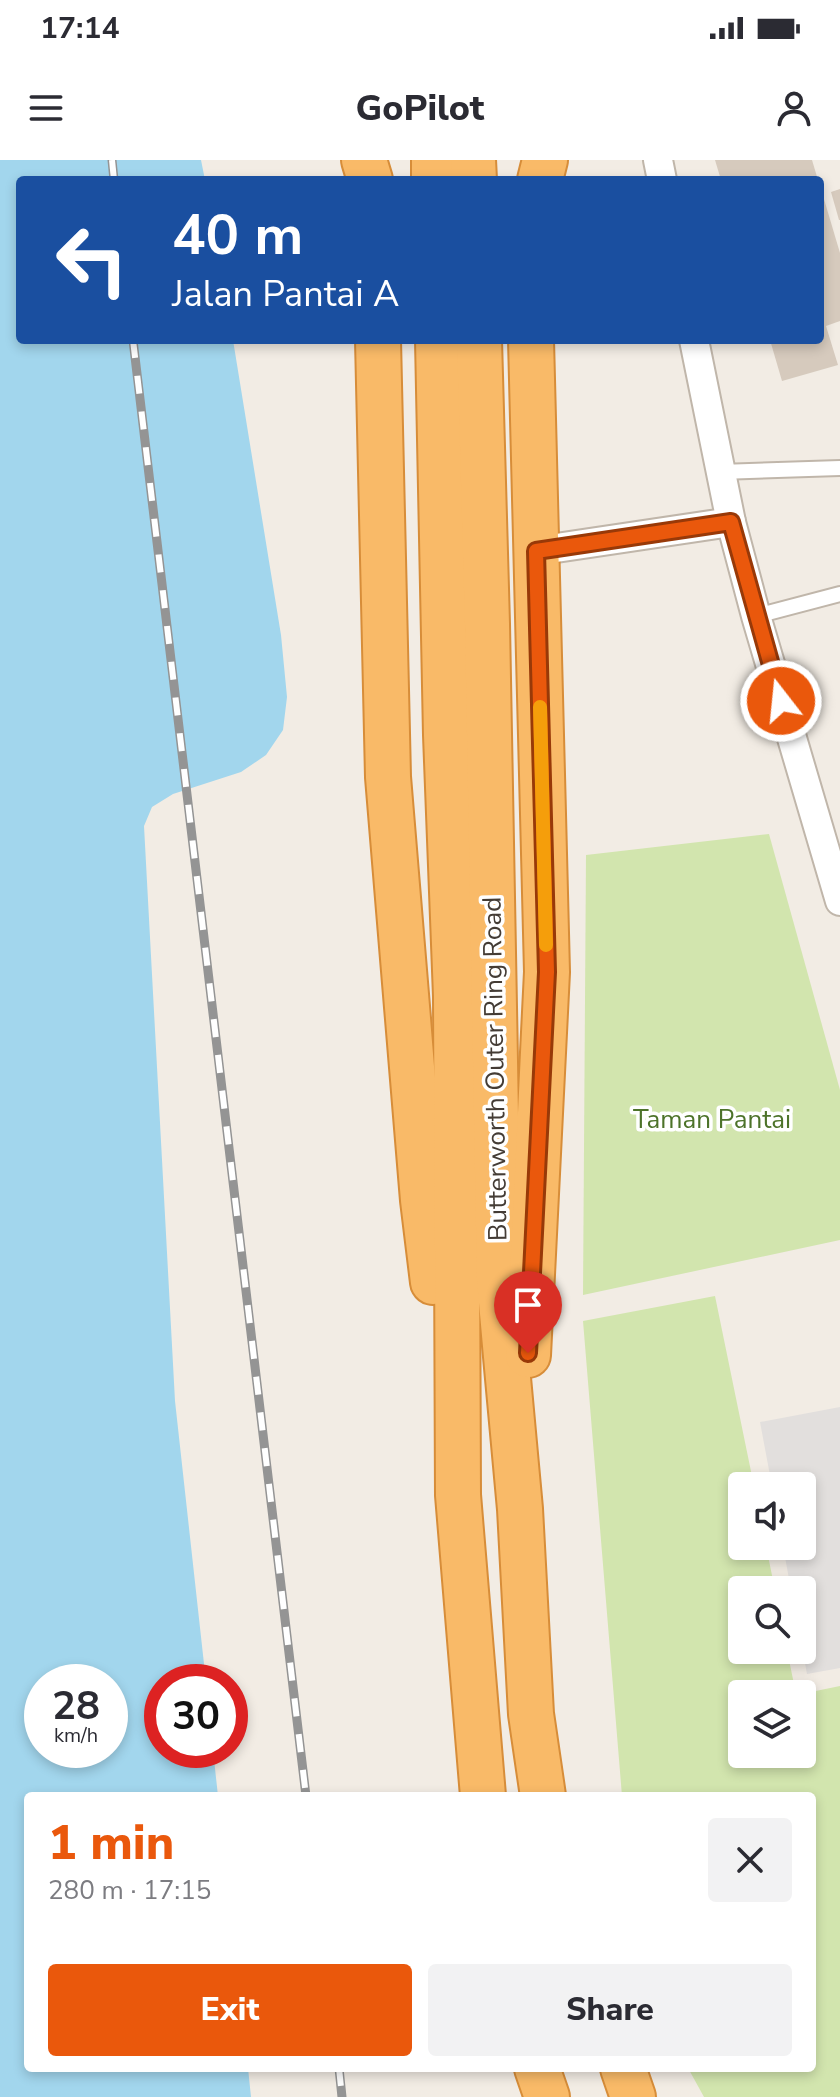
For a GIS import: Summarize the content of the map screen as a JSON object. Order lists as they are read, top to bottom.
{
  "streets": {
    "highway": ["Butterworth Outer Ring Road"]
  },
  "parks": ["Taman Pantai"],
  "page": {
    "status": "17:14",
    "header": "GoPilot",
    "turn": ["40 m", "Jalan Pantai A"],
    "speed": "28 km/h",
    "limit": "30",
    "heading": ["1 min", "280 m · 17:15"],
    "buttons": ["Exit", "Share"]
  }
}
